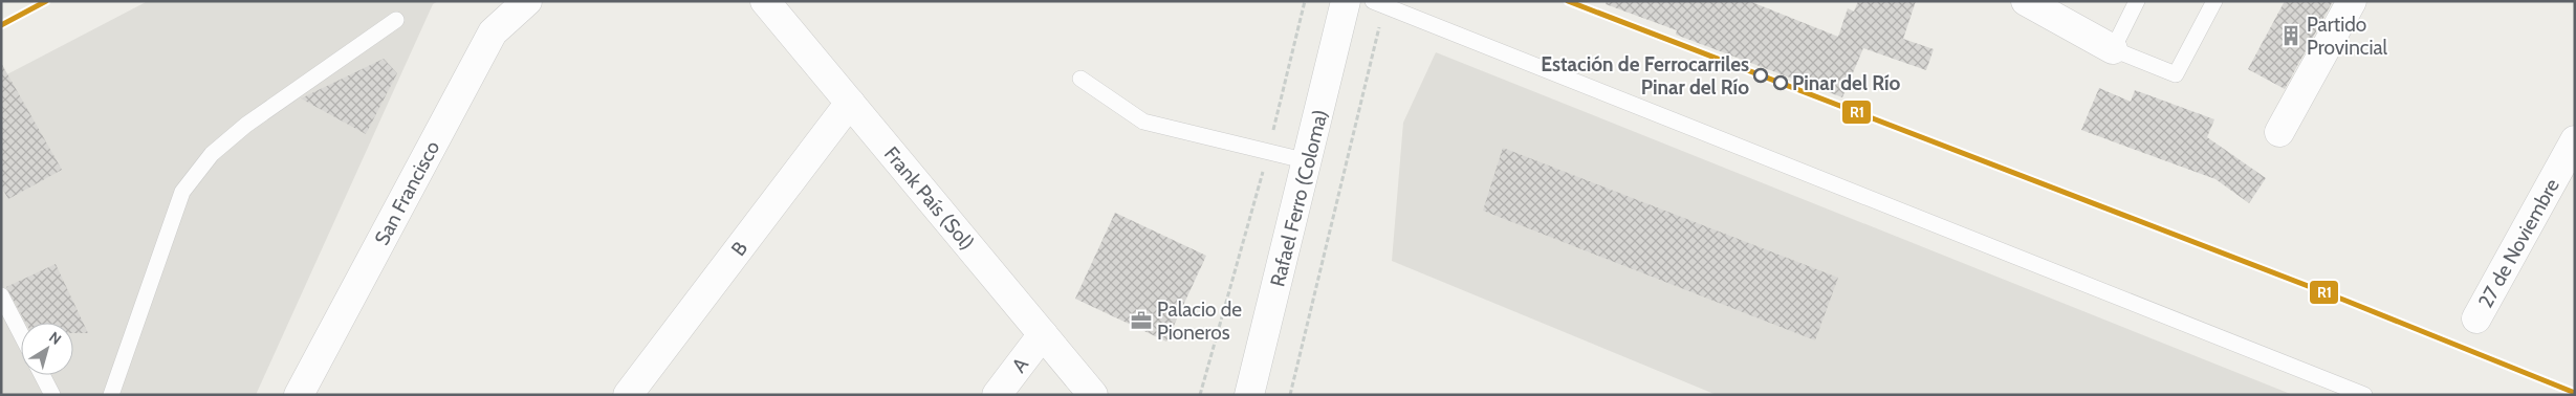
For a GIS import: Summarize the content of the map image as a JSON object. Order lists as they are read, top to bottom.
{
  "streets": {
    "street": [
      "San Francisco",
      "Frank País (Sol)",
      "Rafael Ferro (Coloma)",
      "27 de Noviembre",
      "B",
      "A"
    ]
  },
  "crossings": [
    ["Frank País (Sol)", "B"],
    ["Frank País (Sol)", "A"]
  ],
  "places": {
    "building": ["Partido Provincial"],
    "other": ["Estación de Ferrocarriles Pinar del Río", "Pinar del Río"],
    "office": ["Palacio de Pioneros"]
  },
  "lines": ["transit line R1"],
  "north": "top right"
}
